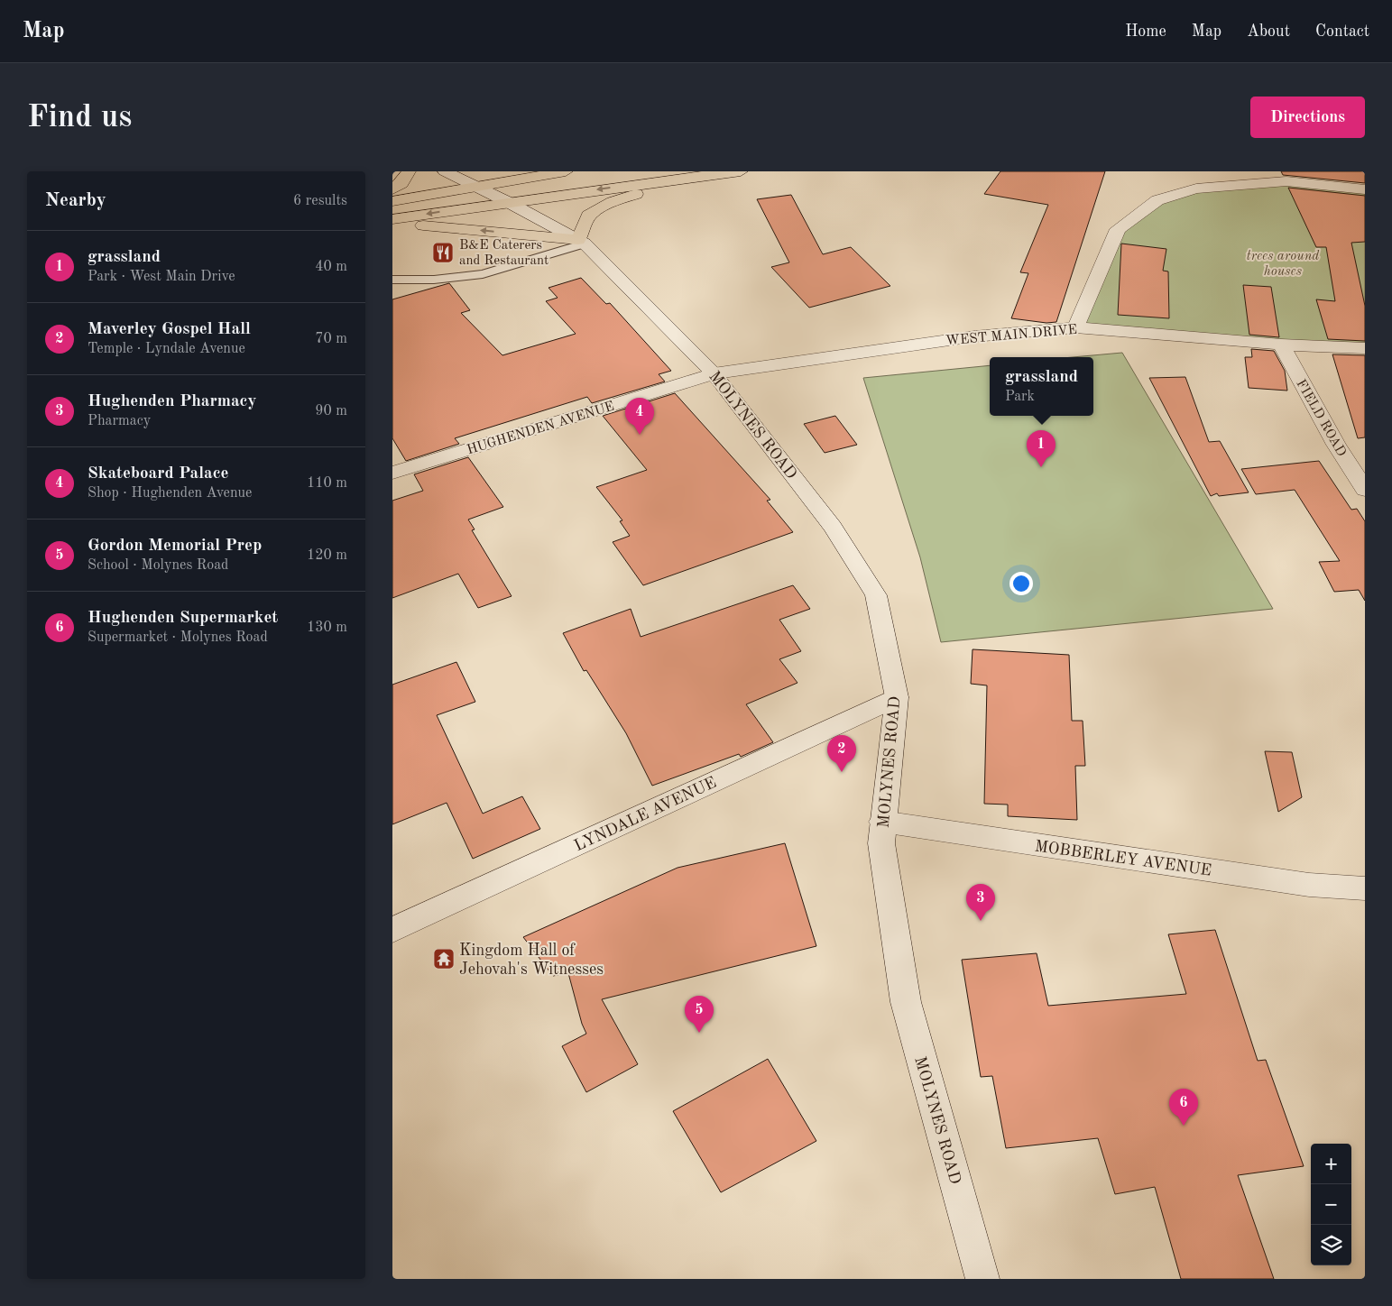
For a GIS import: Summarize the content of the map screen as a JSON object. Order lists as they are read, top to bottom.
{
  "streets": {
    "street": [
      "WEST MAIN DRIVE",
      "FIELD ROAD",
      "MOLYNES ROAD",
      "HUGHENDEN AVENUE",
      "LYNDALE AVENUE",
      "MOBBERLEY AVENUE"
    ]
  },
  "crossings": [
    ["WEST MAIN DRIVE", "FIELD ROAD"],
    ["WEST MAIN DRIVE", "MOLYNES ROAD"],
    ["WEST MAIN DRIVE", "HUGHENDEN AVENUE"],
    ["MOLYNES ROAD", "HUGHENDEN AVENUE"],
    ["MOLYNES ROAD", "LYNDALE AVENUE"],
    ["MOLYNES ROAD", "MOBBERLEY AVENUE"]
  ],
  "parks": ["trees around houses"],
  "places": {
    "restaurant": ["B&E Caterers and Restaurant"],
    "temple": ["Kingdom Hall of Jehovah's Witnesses"]
  },
  "page": {
    "header": "Map",
    "nav": [
      "Home",
      "Map",
      "About",
      "Contact"
    ],
    "buttons": "Directions",
    "title": "Find us",
    "heading": ["Nearby", "6 results"],
    "list": [
      {
        "mark": "1",
        "name": "grassland",
        "note": "Park · West Main Drive",
        "value": "40 m"
      },
      {
        "mark": "2",
        "name": "Maverley Gospel Hall",
        "note": "Temple · Lyndale Avenue",
        "value": "70 m"
      },
      {
        "mark": "3",
        "name": "Hughenden Pharmacy",
        "note": "Pharmacy",
        "value": "90 m"
      },
      {
        "mark": "4",
        "name": "Skateboard Palace",
        "note": "Shop · Hughenden Avenue",
        "value": "110 m"
      },
      {
        "mark": "5",
        "name": "Gordon Memorial Prep",
        "note": "School · Molynes Road",
        "value": "120 m"
      },
      {
        "mark": "6",
        "name": "Hughenden Supermarket",
        "note": "Supermarket · Molynes Road",
        "value": "130 m"
      }
    ],
    "popup": ["grassland", "Park"],
    "pins": [
      "4",
      "1",
      "2",
      "3",
      "5",
      "6"
    ],
    "map_buttons": ["+", "−"]
  }
}
